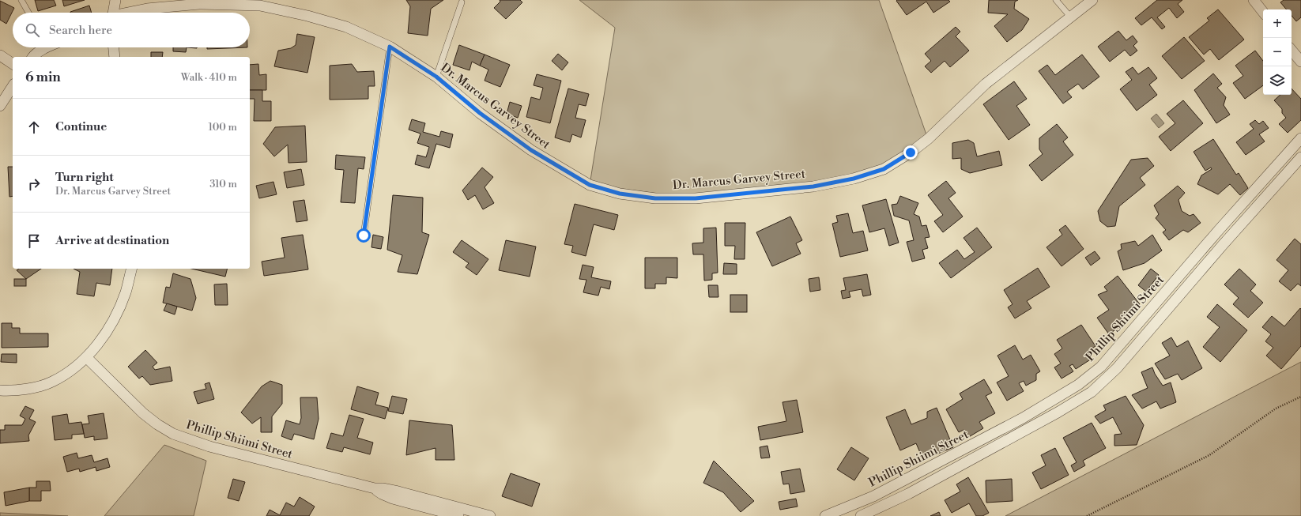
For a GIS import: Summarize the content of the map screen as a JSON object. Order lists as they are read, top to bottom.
{
  "streets": {
    "street": ["Dr. Marcus Garvey Street", "Phillip Shiimi Street"]
  },
  "page": {
    "map_buttons": ["+", "−"],
    "search": "Search here",
    "heading": ["6 min", "Walk · 410 m"],
    "list": [
      ["Continue", "100 m"],
      ["Turn right", "Dr. Marcus Garvey Street", "310 m"],
      "Arrive at destination"
    ]
  }
}
